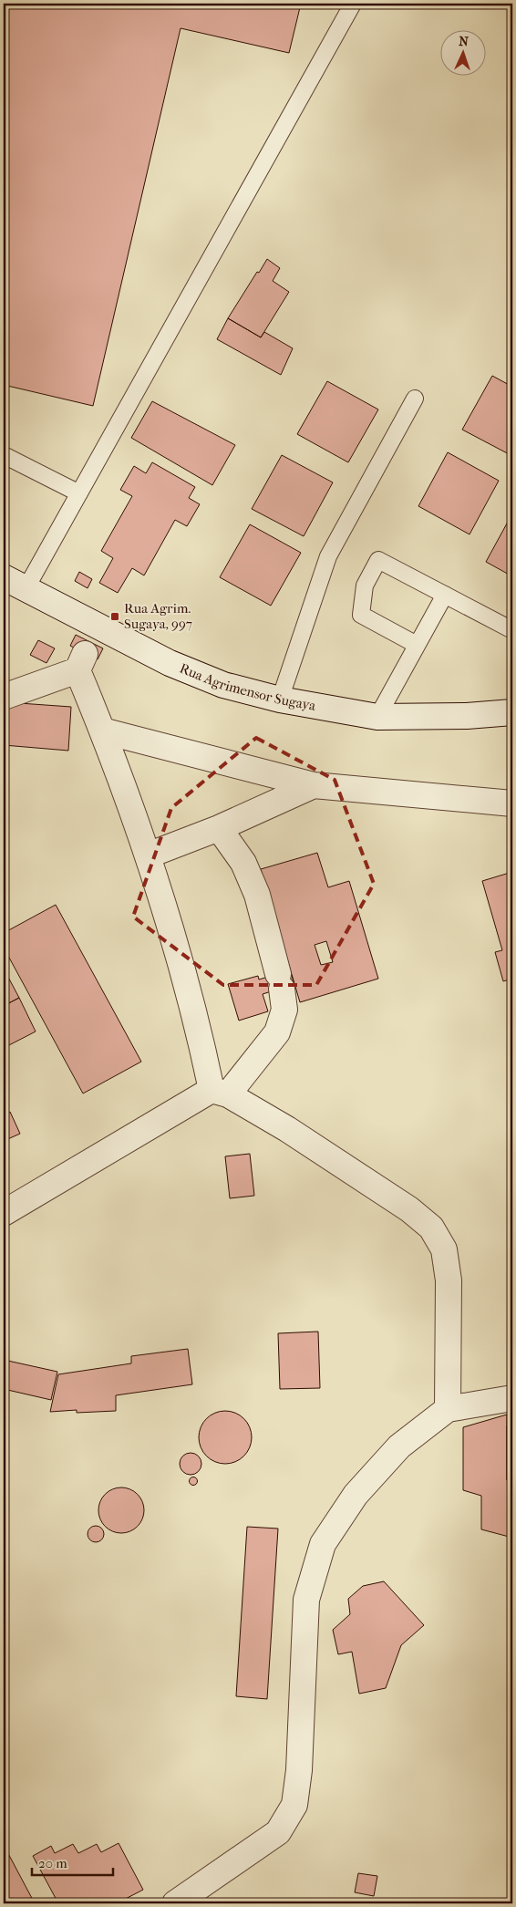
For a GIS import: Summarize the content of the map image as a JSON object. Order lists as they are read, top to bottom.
{
  "streets": {
    "street": ["Rua Agrimensor Sugaya"]
  },
  "places": {
    "transit": ["Rua Agrim. Sugaya, 997"]
  },
  "scale_bar": "20 m",
  "north": "top"
}
